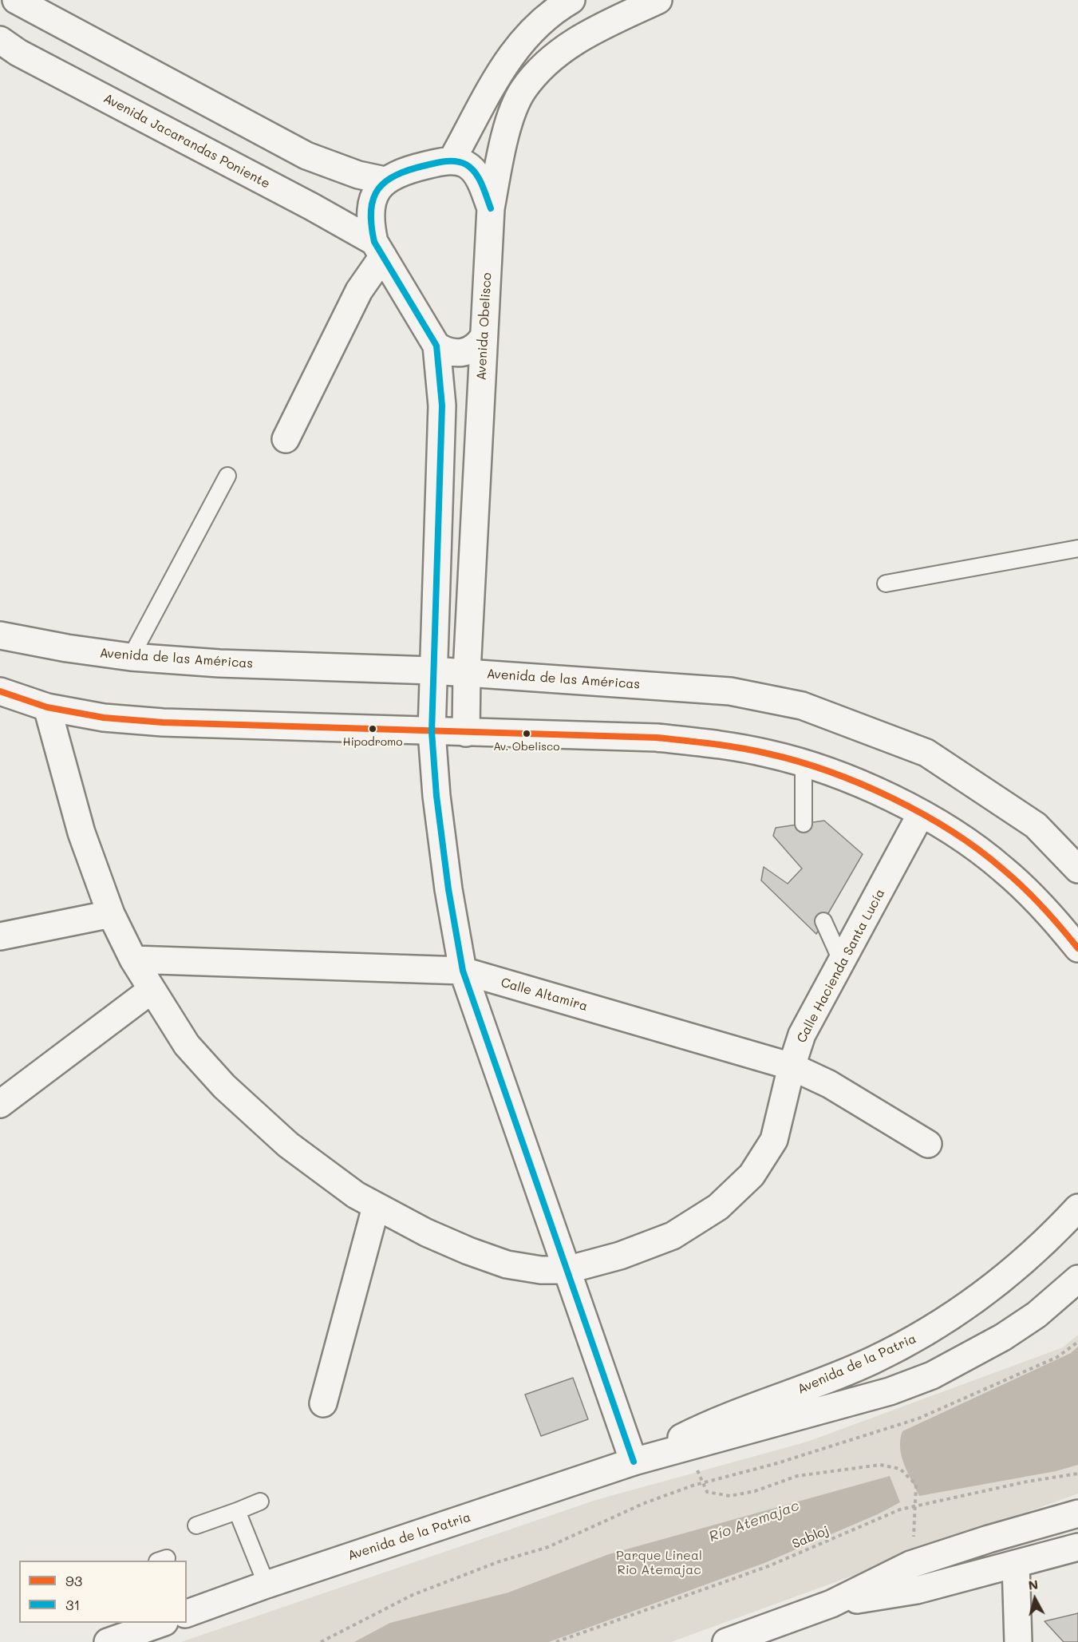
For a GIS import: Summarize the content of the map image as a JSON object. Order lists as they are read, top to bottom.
{
  "streets": {
    "street": [
      "Avenida Jacarandas Poniente",
      "Avenida Obelisco",
      "Avenida de las Américas",
      "Calle Hacienda Santa Lucía",
      "Calle Altamira",
      "Avenida de la Patria"
    ],
    "path": ["Sabloj"]
  },
  "crossings": [
    ["Avenida Obelisco", "Avenida de las Américas"],
    ["Calle Hacienda Santa Lucía", "Calle Altamira"]
  ],
  "water": ["Río Atemajac"],
  "parks": ["Parque Lineal Rio Atemajac"],
  "places": ["Hipodromo", "Av. Obelisco"],
  "lines": ["transit line 31", "transit line 93"],
  "legend": ["93", "31"],
  "north": "top"
}
